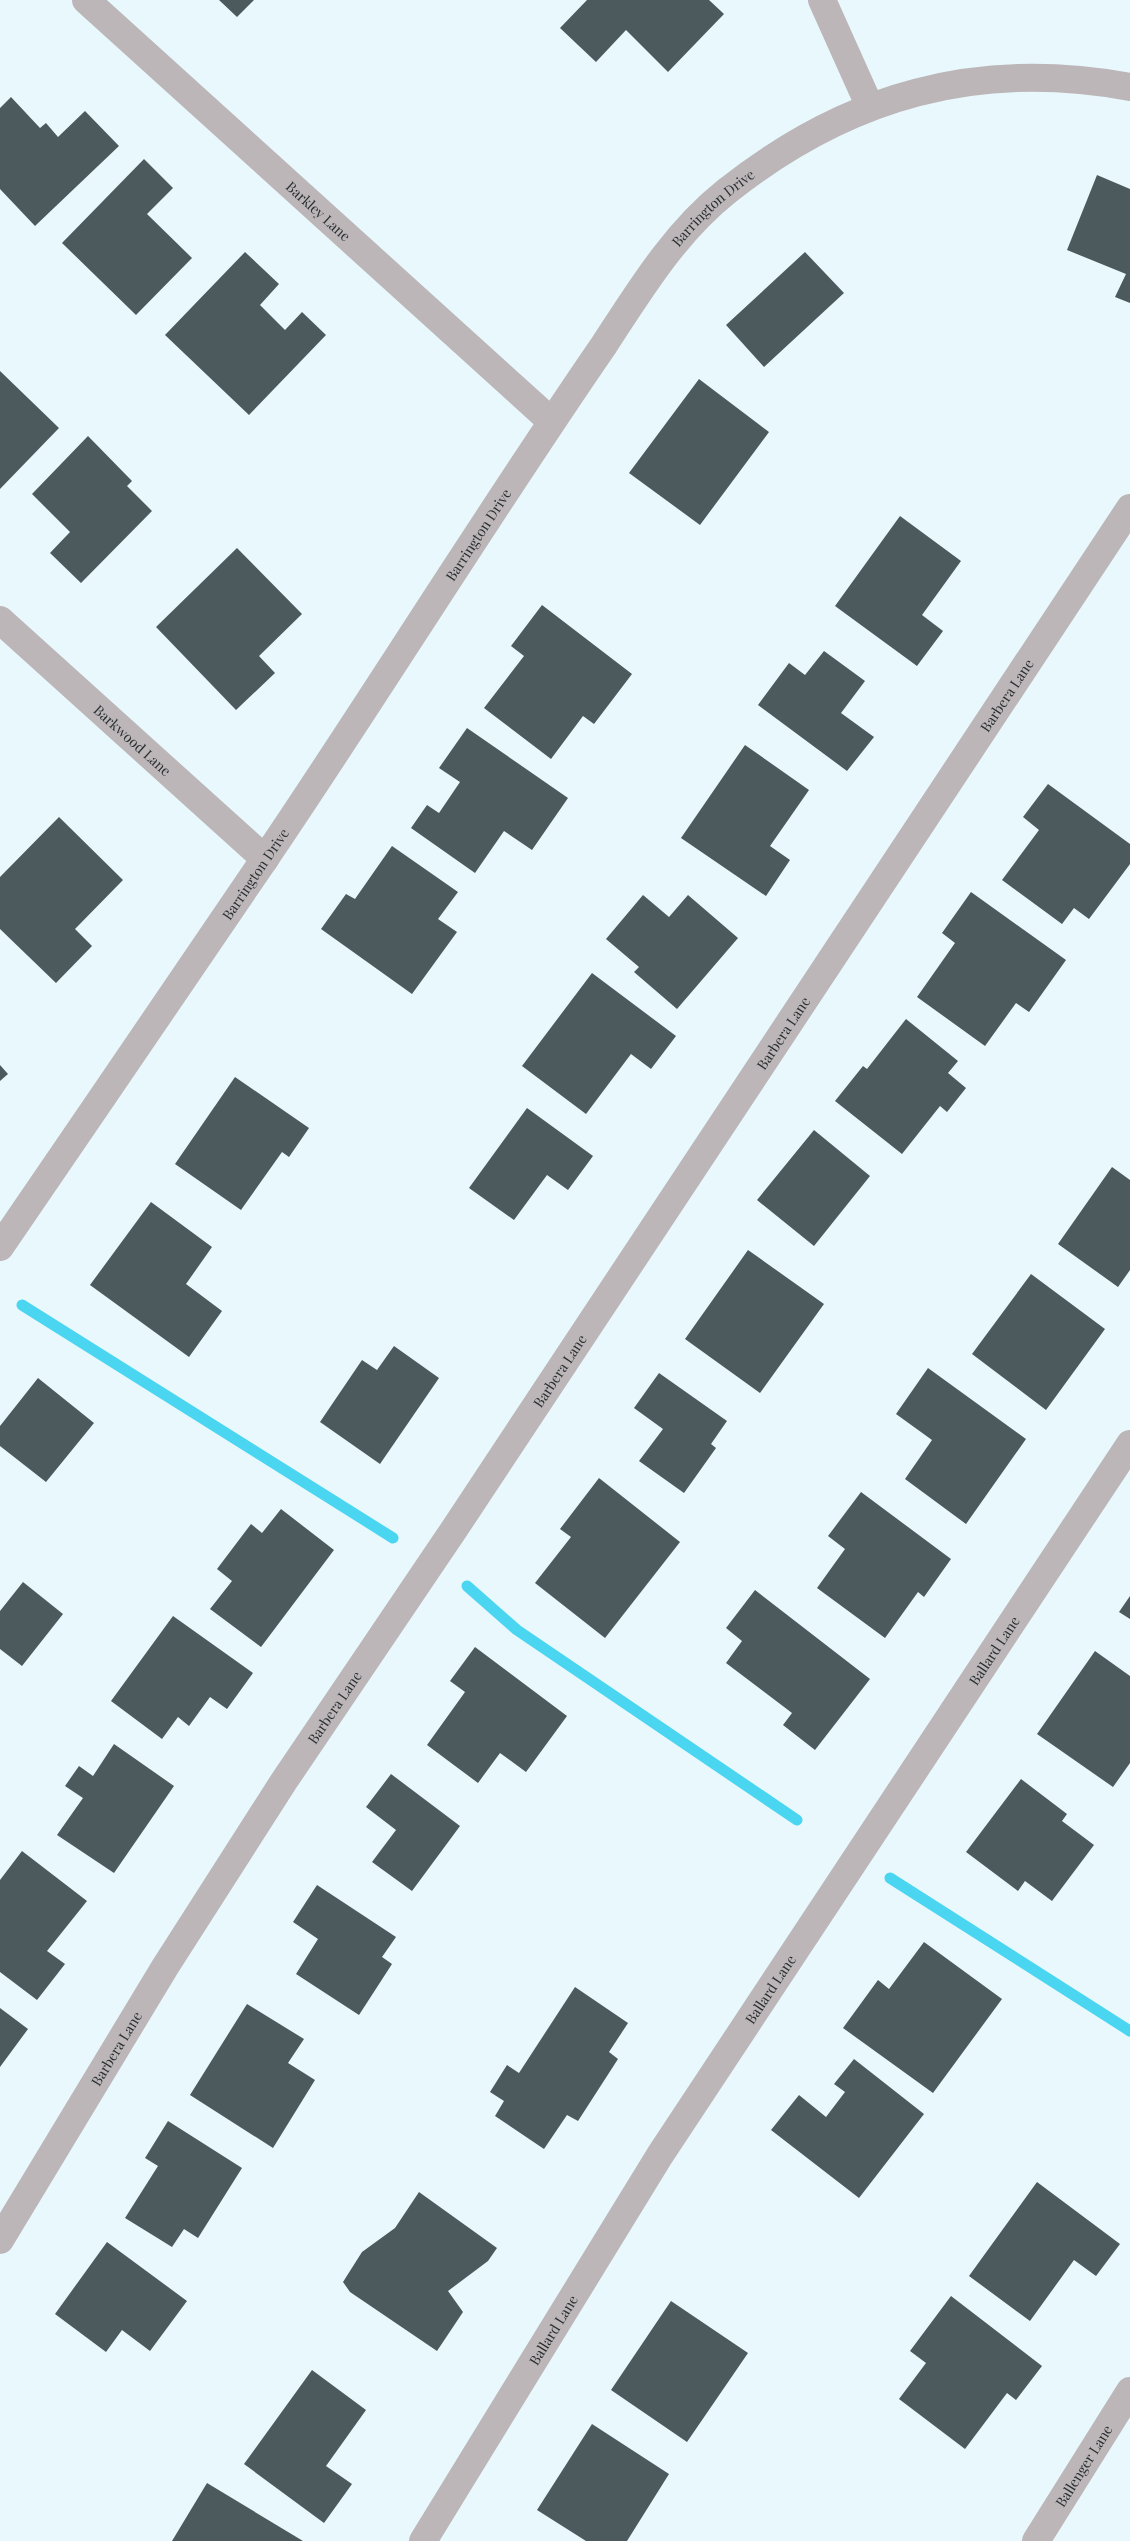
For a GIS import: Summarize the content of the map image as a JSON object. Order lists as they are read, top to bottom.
{
  "streets": {
    "street": [
      "Barrington Drive",
      "Barkley Lane",
      "Barbera Lane",
      "Barkwood Lane",
      "Ballard Lane",
      "Ballenger Lane"
    ]
  },
  "crossings": [
    ["Barrington Drive", "Barkley Lane"],
    ["Barrington Drive", "Barkwood Lane"]
  ]
}
